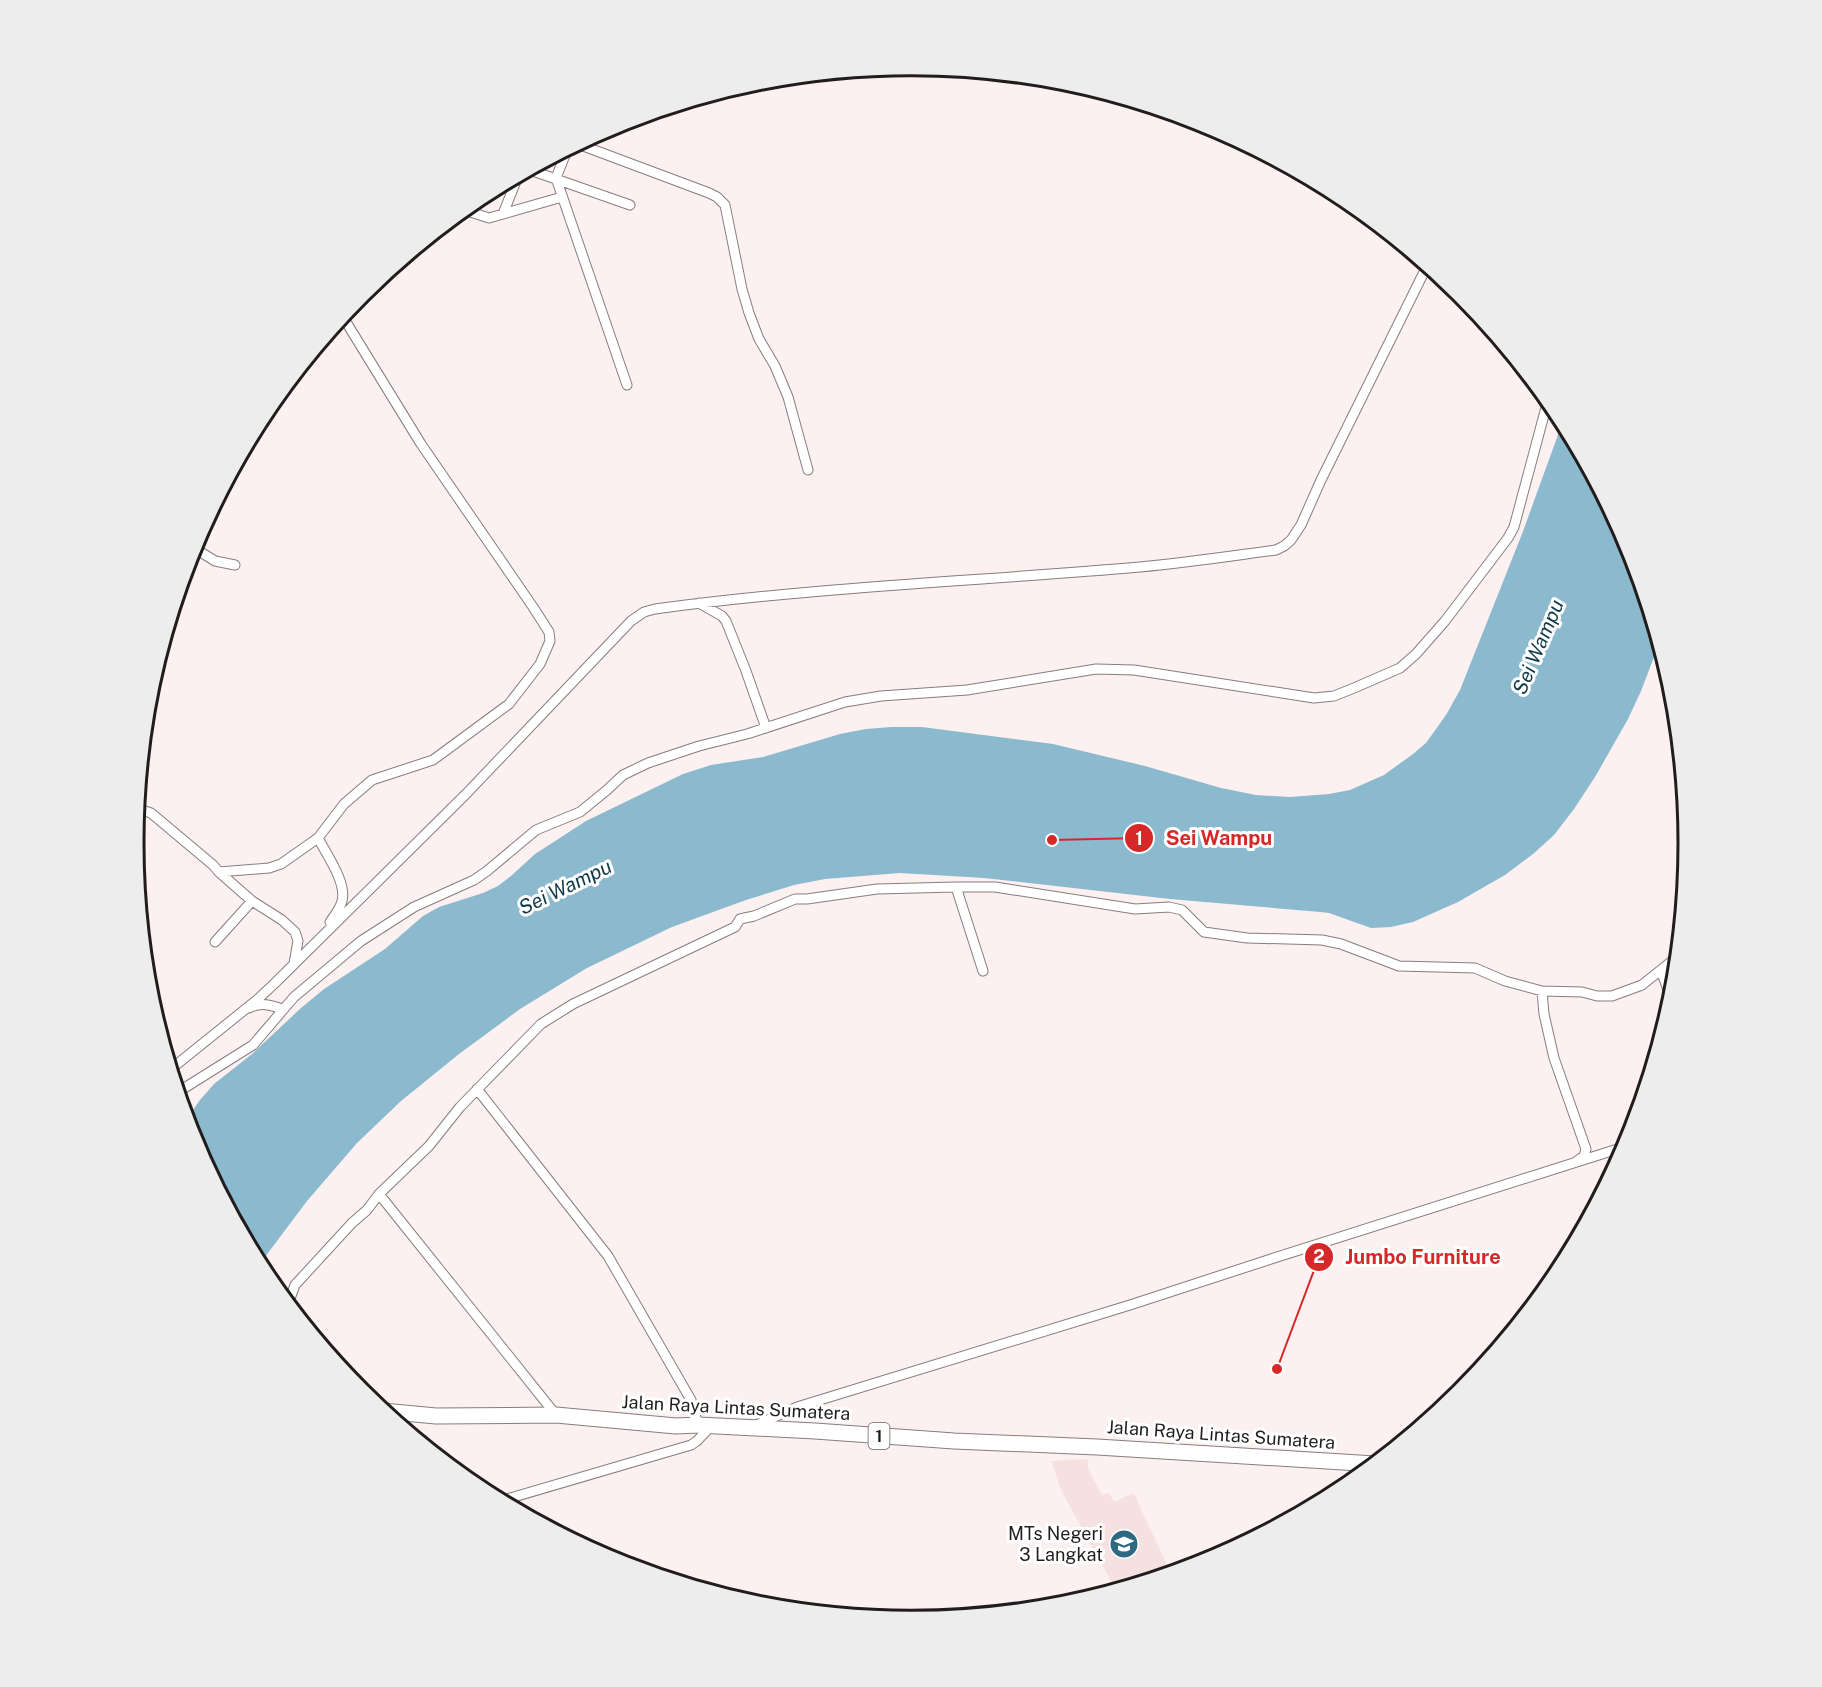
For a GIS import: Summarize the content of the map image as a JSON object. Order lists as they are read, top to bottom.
{
  "streets": {
    "highway": ["Jalan Raya Lintas Sumatera", "1"]
  },
  "water": ["Sei Wampu"],
  "places": {
    "other": ["Sei Wampu", "Jumbo Furniture"],
    "school or university": ["MTs Negeri 3 Langkat"]
  }
}
